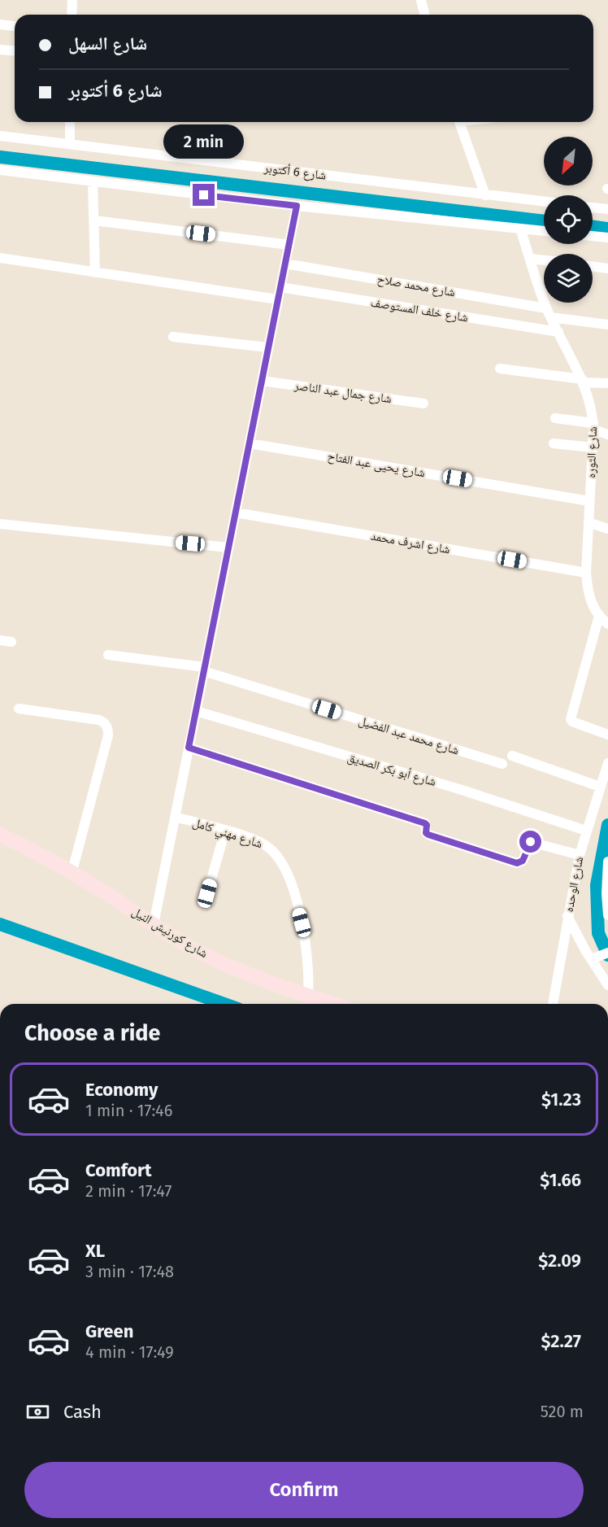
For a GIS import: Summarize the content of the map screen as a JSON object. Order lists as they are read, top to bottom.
{
  "streets": {
    "main road": ["شارع كورنيش النيل"],
    "street": [
      "شارع 6 أكتوبر",
      "شارع محمد صلاح",
      "شارع خلف المستوصف",
      "شارع جمال عبد الناصر",
      "شارع الثوره",
      "شارع يحيى عبد الفتاح",
      "شارع اشرف محمد",
      "شارع محمد عبد الفضيل",
      "شارع أبو بكر الصديق",
      "شارع مهني كامل",
      "شارع الوحده"
    ]
  },
  "crossings": [
    ["شارع محمد صلاح", "شارع الثوره"],
    ["شارع خلف المستوصف", "شارع الثوره"],
    ["شارع الثوره", "شارع يحيى عبد الفتاح"],
    ["شارع الثوره", "شارع اشرف محمد"],
    ["شارع أبو بكر الصديق", "شارع الوحده"],
    ["شارع مهني كامل", "شارع كورنيش النيل"]
  ],
  "north": "bottom left",
  "page": {
    "banner": ["شارع السهل", "شارع 6 أكتوبر"],
    "bubble": "2 min",
    "heading": "Choose a ride",
    "list": [
      {
        "name": "Economy",
        "note": "1 min · 17:46",
        "value": "$1.23"
      },
      {
        "name": "Comfort",
        "note": "2 min · 17:47",
        "value": "$1.66"
      },
      {
        "name": "XL",
        "note": "3 min · 17:48",
        "value": "$2.09"
      },
      {
        "name": "Green",
        "note": "4 min · 17:49",
        "value": "$2.27"
      }
    ],
    "pay": ["Cash", "520 m"],
    "buttons": "Confirm"
  }
}
